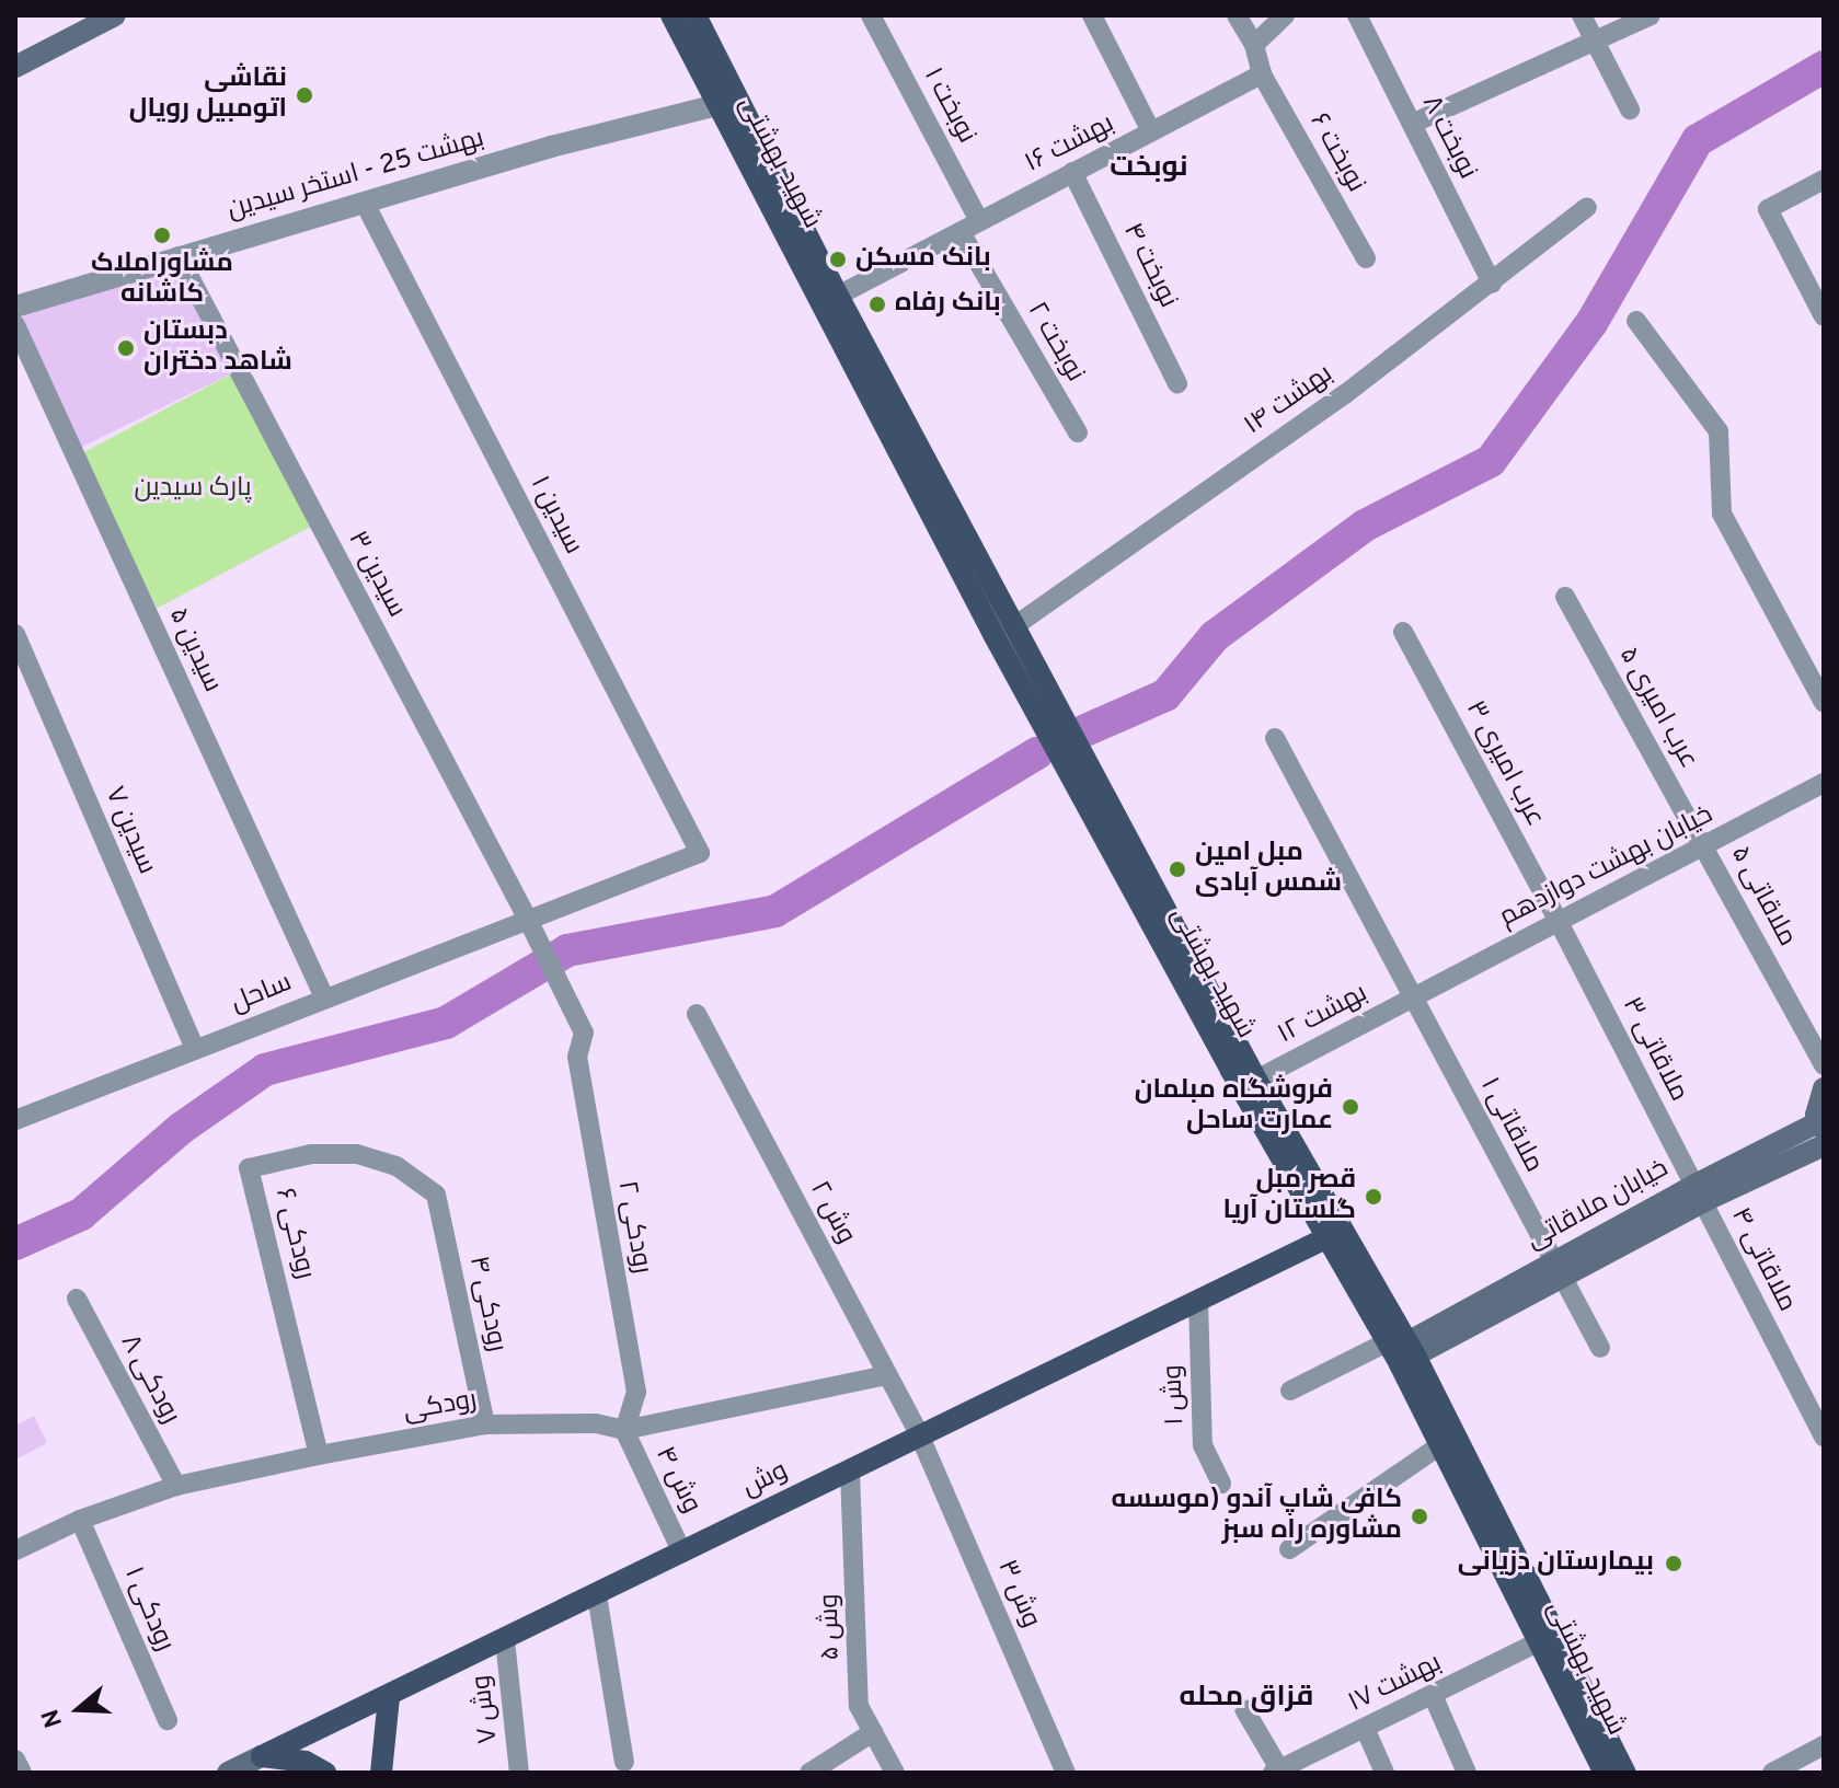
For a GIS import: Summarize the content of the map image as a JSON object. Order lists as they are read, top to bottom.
{
  "streets": {
    "main road": ["شهید بهشتی", "خیابان ملاقاتی", "وش"],
    "street": [
      "۱ نوبخت",
      "۸ نوبخت",
      "۱۶ بهشت",
      "نوبخت ۶",
      "بهشت 25 - استخر سیدین",
      "۴ نوبخت",
      "۲ نوبخت",
      "بهشت ۱۴",
      "سیدین ۱",
      "سیدین ۳",
      "سیدین ۵",
      "۵ عرب امیری",
      "۳ عرب امیری",
      "سیدین ۷",
      "خیابان بهشت دوازدهم",
      "ملاقاتی ۵",
      "ساحل",
      "۱۲ بهشت",
      "ملاقاتی ۳",
      "ملاقاتی ۱",
      "وش ۲",
      "رودکی ۲",
      "رودکی ۶",
      "ملاقاتی ۴",
      "رودکی ۴",
      "رودکی ۸",
      "وش ۱",
      "رودکی",
      "وش ۴",
      "وش ۳",
      "رودکی ۱",
      "وش ۵",
      "بهشت ۱۷",
      "وش ۷"
    ]
  },
  "crossings": [
    ["۱ نوبخت", "۱۶ بهشت"],
    ["۸ نوبخت", "بهشت ۱۴"],
    ["۱۶ بهشت", "نوبخت ۶"],
    ["۱۶ بهشت", "شهید بهشتی"],
    ["۱۶ بهشت", "۴ نوبخت"],
    ["۱۶ بهشت", "۲ نوبخت"],
    ["شهید بهشتی", "بهشت 25 - استخر سیدین"],
    ["شهید بهشتی", "بهشت ۱۴"],
    ["شهید بهشتی", "۱۲ بهشت"],
    ["شهید بهشتی", "خیابان ملاقاتی"],
    ["شهید بهشتی", "وش"],
    ["شهید بهشتی", "بهشت ۱۷"],
    ["بهشت 25 - استخر سیدین", "سیدین ۱"],
    ["بهشت 25 - استخر سیدین", "سیدین ۳"],
    ["سیدین ۱", "ساحل"],
    ["سیدین ۳", "ساحل"],
    ["سیدین ۳", "رودکی ۲"],
    ["سیدین ۵", "ساحل"],
    ["۵ عرب امیری", "خیابان بهشت دوازدهم"],
    ["۵ عرب امیری", "ملاقاتی ۵"],
    ["۳ عرب امیری", "خیابان بهشت دوازدهم"],
    ["۳ عرب امیری", "ملاقاتی ۳"],
    ["سیدین ۷", "ساحل"],
    ["خیابان بهشت دوازدهم", "ملاقاتی ۵"],
    ["خیابان بهشت دوازدهم", "۱۲ بهشت"],
    ["خیابان بهشت دوازدهم", "ملاقاتی ۳"],
    ["خیابان بهشت دوازدهم", "ملاقاتی ۱"],
    ["۱۲ بهشت", "ملاقاتی ۱"],
    ["ملاقاتی ۳", "خیابان ملاقاتی"],
    ["ملاقاتی ۳", "ملاقاتی ۴"],
    ["ملاقاتی ۱", "خیابان ملاقاتی"],
    ["خیابان ملاقاتی", "ملاقاتی ۴"],
    ["وش ۲", "رودکی"],
    ["وش ۲", "وش"],
    ["وش ۲", "وش ۳"],
    ["رودکی ۲", "رودکی"],
    ["رودکی ۲", "وش ۴"],
    ["رودکی ۶", "رودکی ۴"],
    ["رودکی ۶", "رودکی"],
    ["رودکی ۴", "رودکی"],
    ["رودکی ۸", "رودکی"],
    ["وش ۱", "وش"],
    ["رودکی", "وش ۴"],
    ["رودکی", "رودکی ۱"],
    ["وش ۴", "وش"],
    ["وش", "وش ۳"],
    ["وش", "وش ۵"],
    ["وش", "وش ۷"]
  ],
  "districts": ["نوبخت", "قزاق محله"],
  "parks": ["پارک سیدین"],
  "places": [
    "نقاشی اتومبیل رویال",
    "مشاوراملاک کاشانه",
    "بانک مسکن",
    "بانک رفاه",
    "دبستان شاهد دختران",
    "مبل امین شمس آبادی",
    "فروشگاه مبلمان عمارت ساحل",
    "قصر مبل گلستان آریا",
    "کافی شاپ آندو (موسسه مشاوره راه سبز",
    "بیمارستان دزیانی"
  ],
  "north": "left"
}
